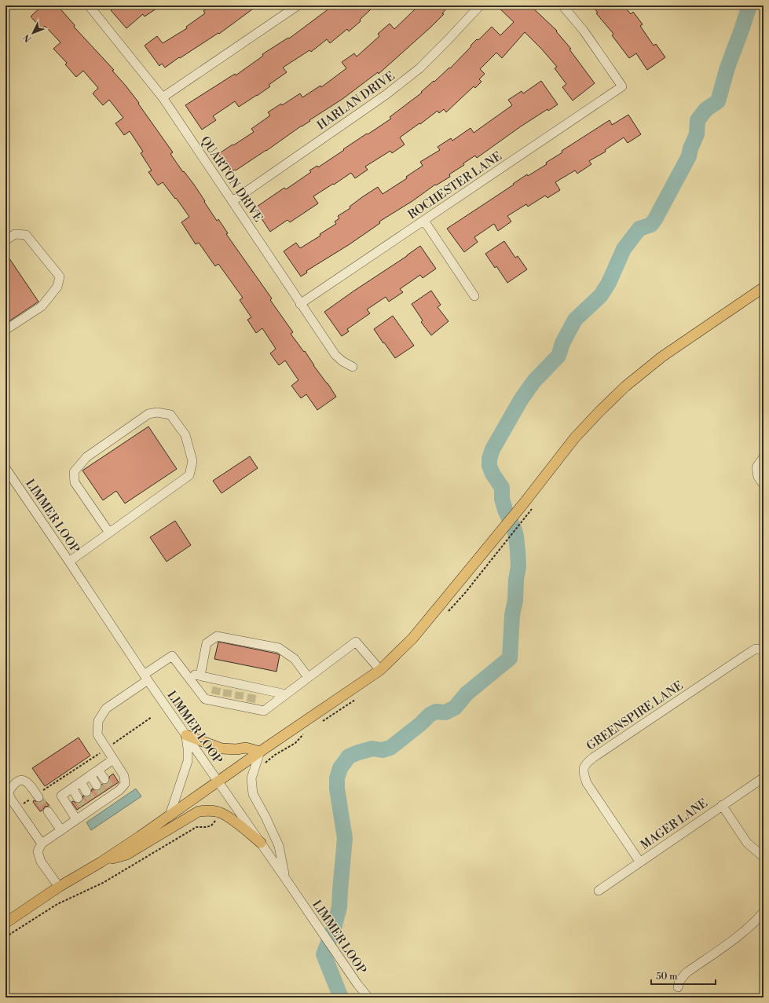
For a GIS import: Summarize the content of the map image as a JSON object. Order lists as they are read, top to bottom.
{
  "streets": {
    "street": [
      "HARLAN DRIVE",
      "QUARTON DRIVE",
      "ROCHESTER LANE",
      "LIMMER LOOP",
      "GREENSPIRE LANE",
      "MAGER LANE"
    ]
  },
  "crossings": [
    ["HARLAN DRIVE", "QUARTON DRIVE"],
    ["QUARTON DRIVE", "ROCHESTER LANE"],
    ["GREENSPIRE LANE", "MAGER LANE"]
  ],
  "scale_bar": "50 m",
  "north": "bottom left"
}
